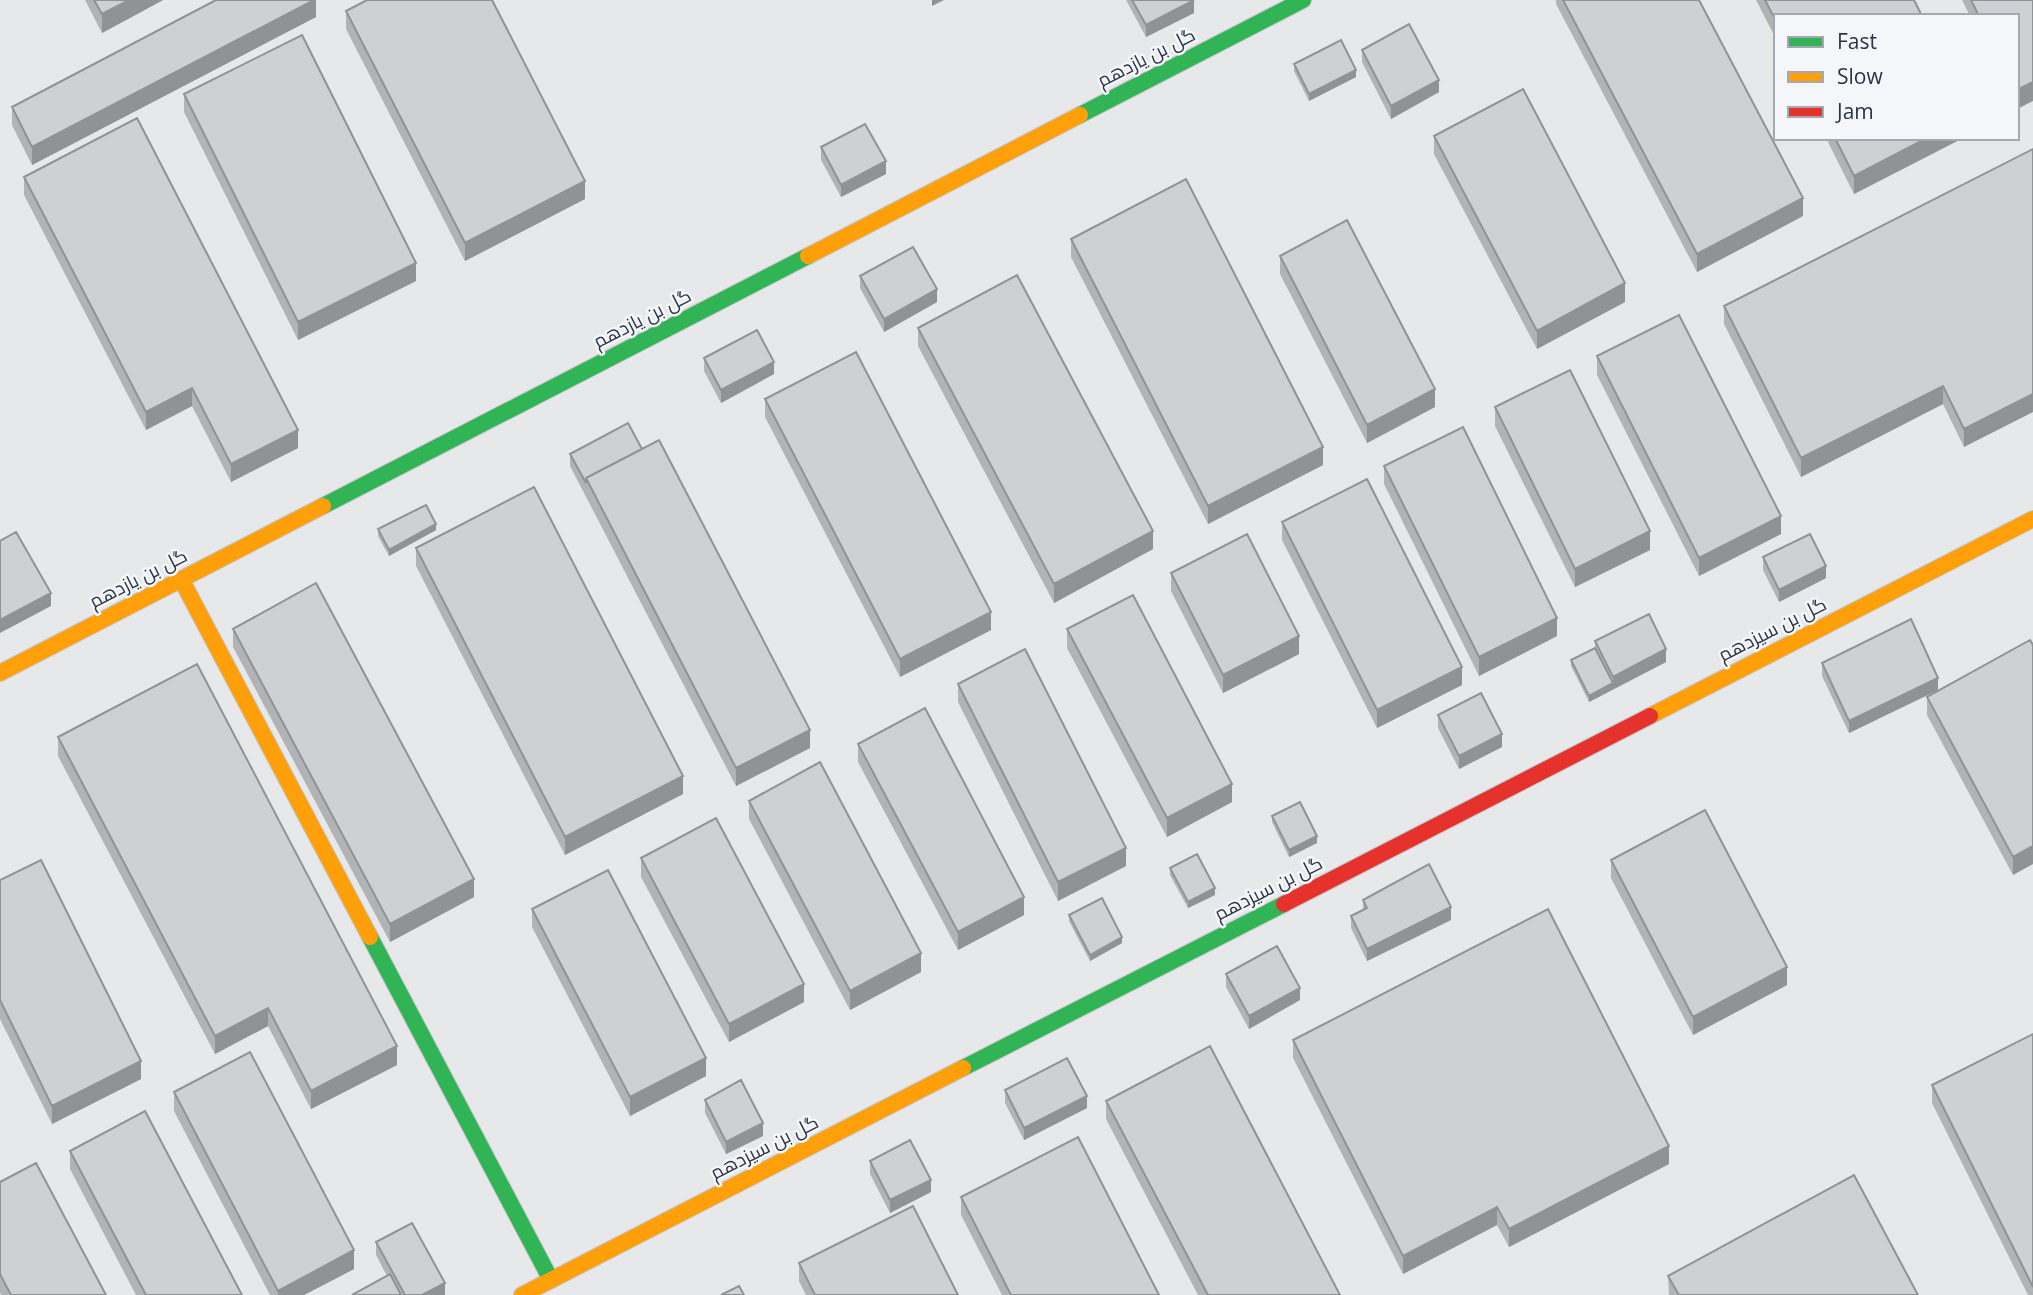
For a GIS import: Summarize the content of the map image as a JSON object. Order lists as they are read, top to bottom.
{
  "streets": {
    "street": ["گل بن یازدهم", "گل بن سیزدهم"]
  },
  "legend": ["Fast", "Slow", "Jam"]
}
